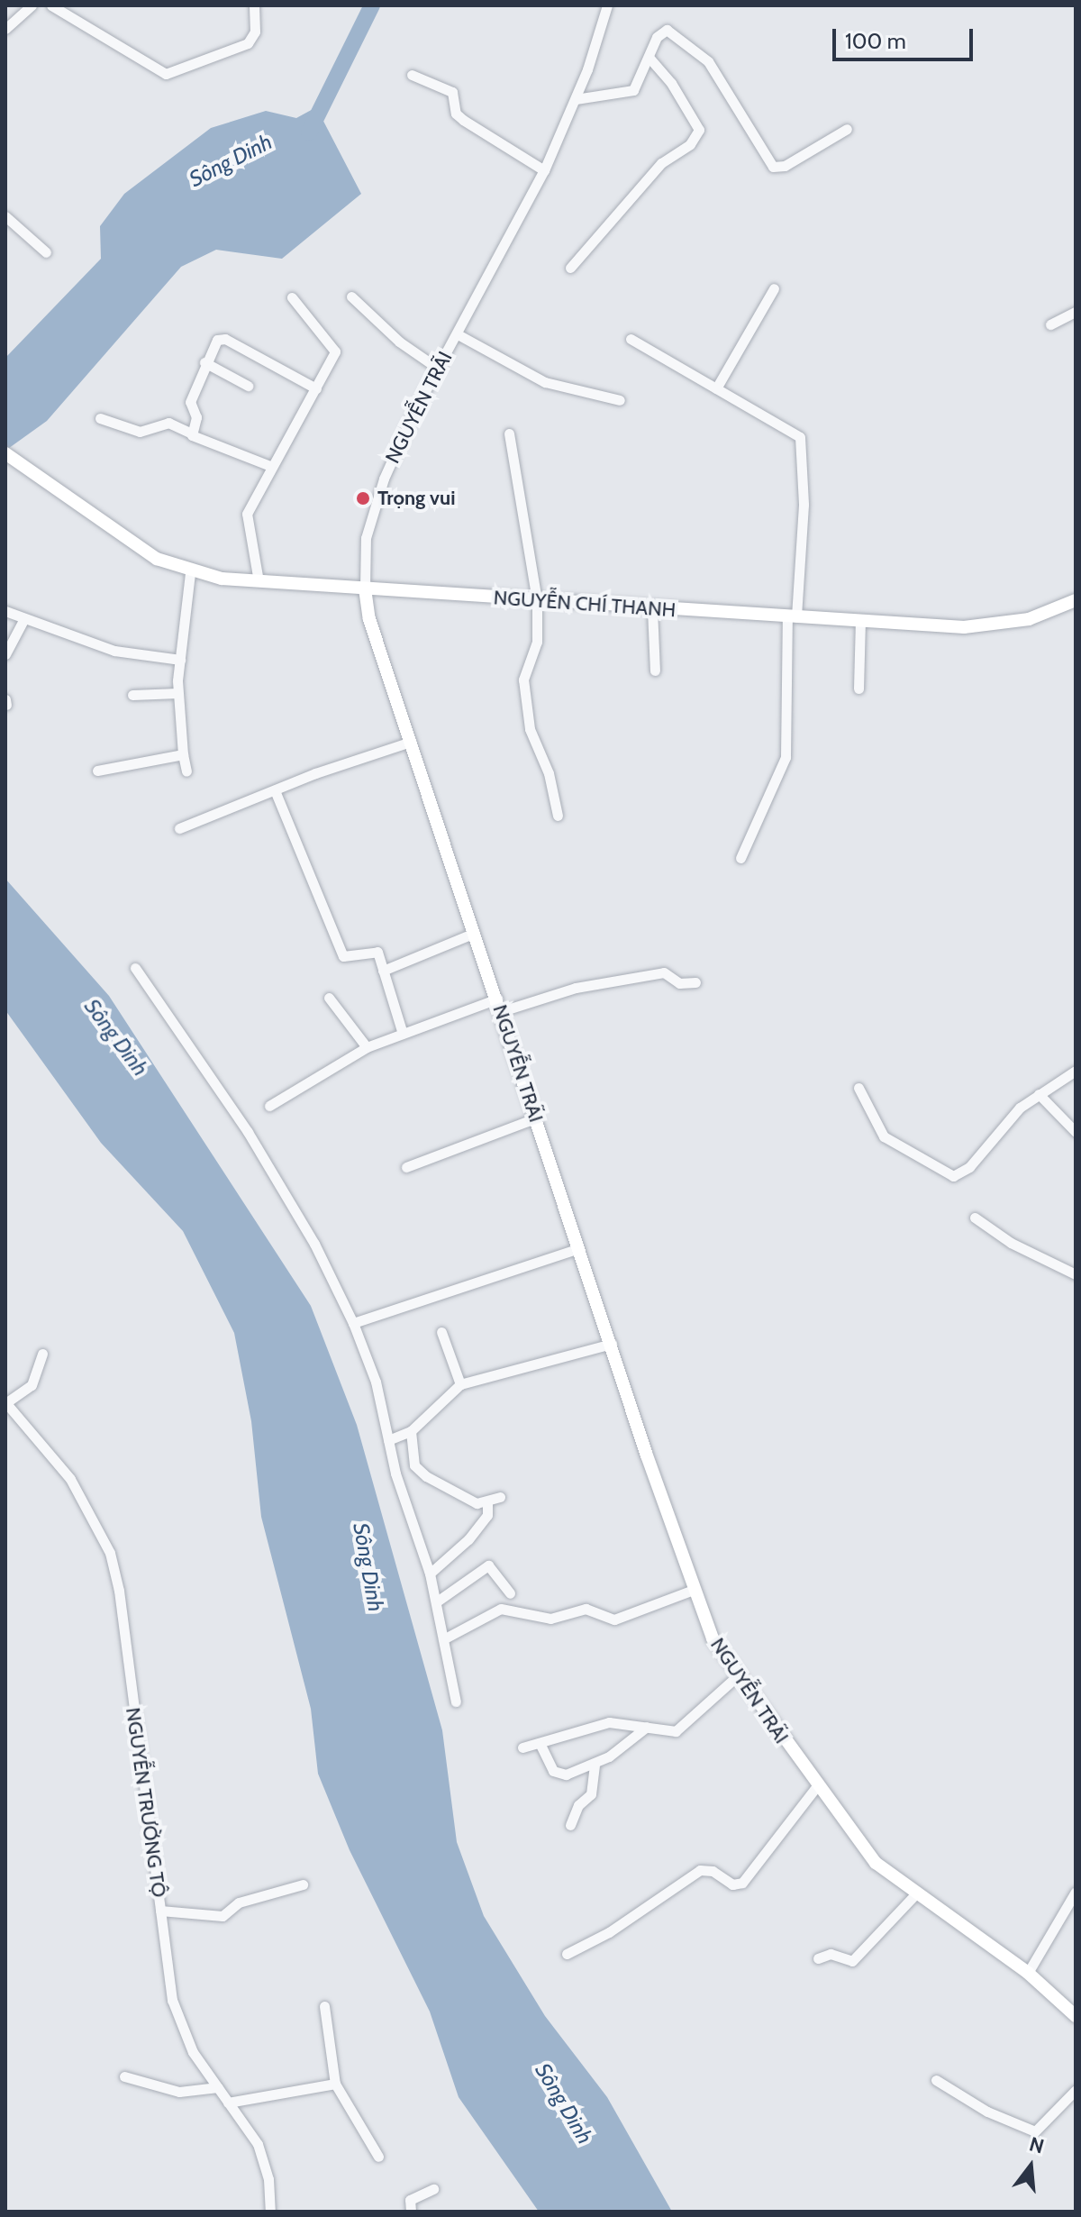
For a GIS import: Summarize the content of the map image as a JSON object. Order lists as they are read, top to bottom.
{
  "streets": {
    "main road": ["NGUYỄN TRÃI", "NGUYỄN CHÍ THANH"],
    "street": ["NGUYỄN TRƯỜNG TỘ"]
  },
  "crossings": [
    ["NGUYỄN TRÃI", "NGUYỄN CHÍ THANH"]
  ],
  "water": ["Sông Dinh"],
  "places": ["Trọng vui"],
  "scale_bar": "100 m",
  "north": "top"
}
